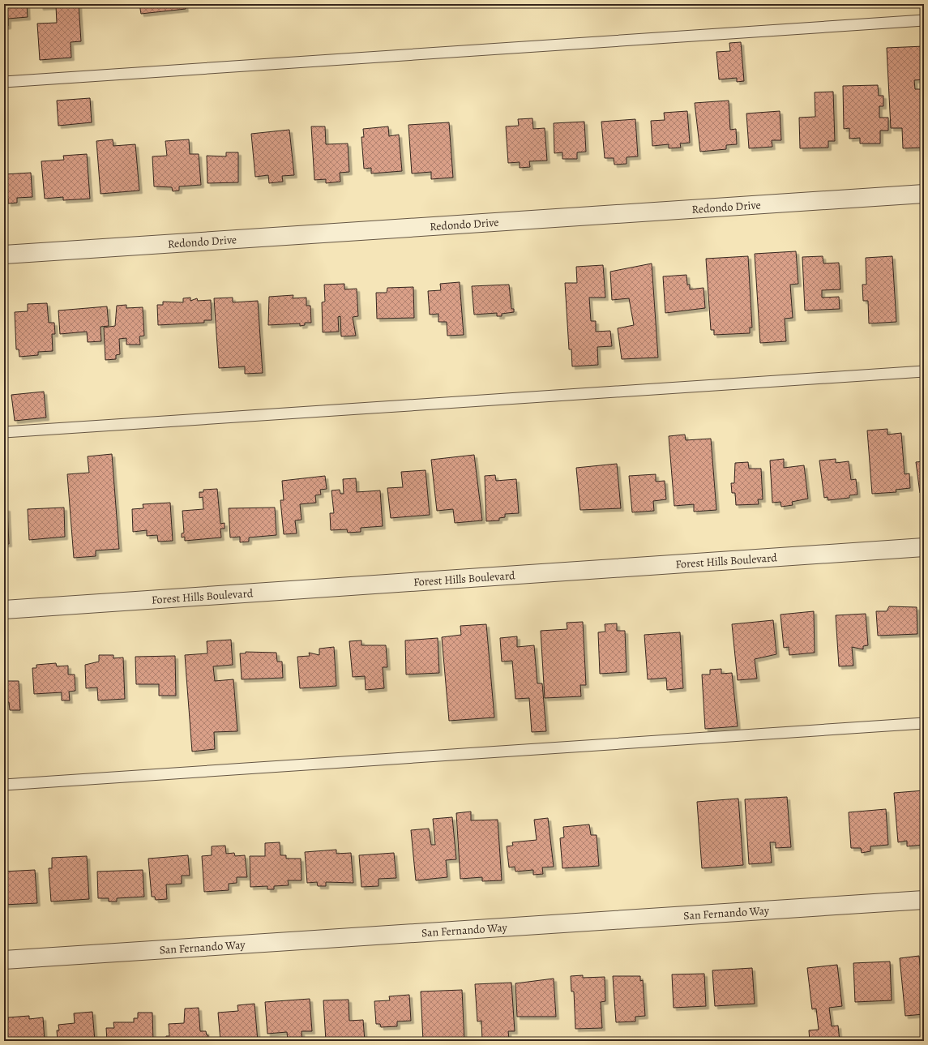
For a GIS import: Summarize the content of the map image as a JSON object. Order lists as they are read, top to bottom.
{
  "streets": {
    "street": ["Redondo Drive", "Forest Hills Boulevard", "San Fernando Way"]
  }
}
